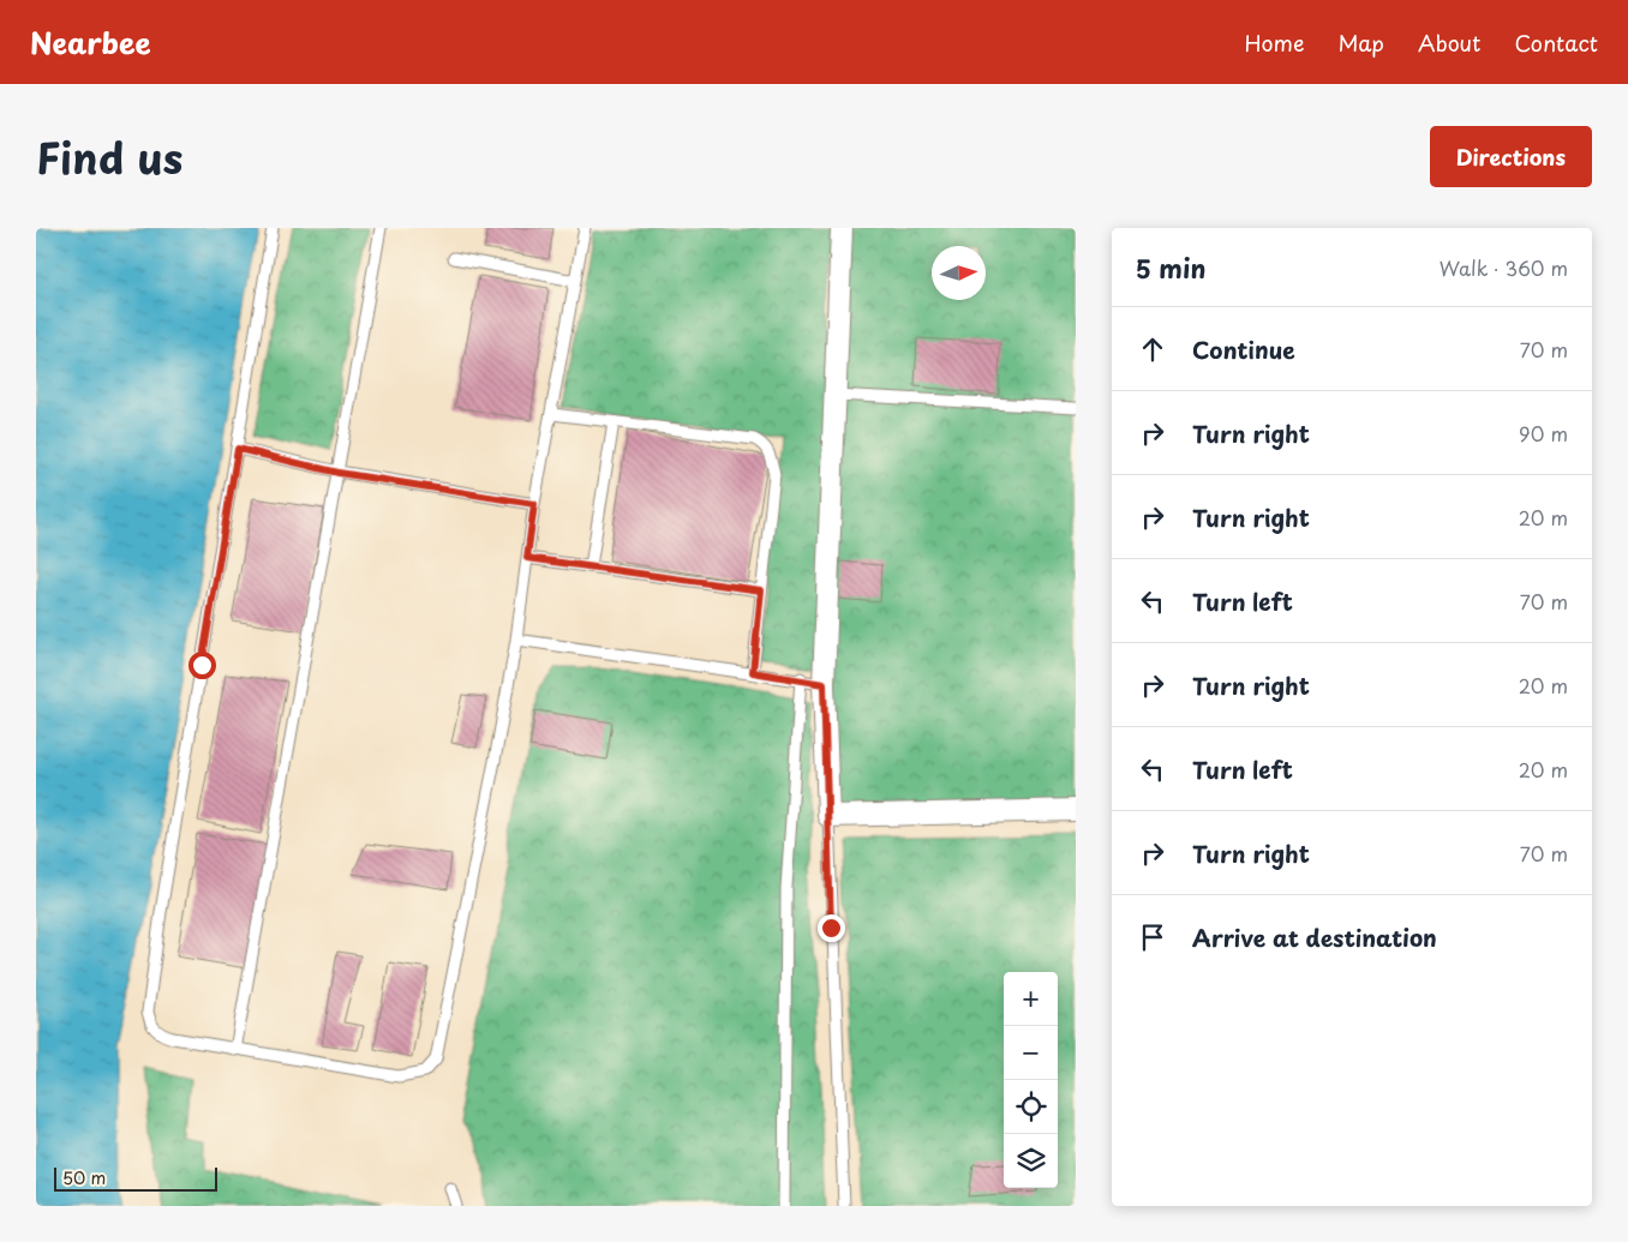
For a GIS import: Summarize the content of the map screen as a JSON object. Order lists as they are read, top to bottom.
{
  "scale_bar": "50 m",
  "north": "right",
  "page": {
    "header": "Nearbee",
    "nav": [
      "Home",
      "Map",
      "About",
      "Contact"
    ],
    "title": "Find us",
    "buttons": "Directions",
    "heading": ["5 min", "Walk · 360 m"],
    "list": [
      ["Continue", "70 m"],
      ["Turn right", "90 m"],
      ["Turn right", "20 m"],
      ["Turn left", "70 m"],
      ["Turn right", "20 m"],
      ["Turn left", "20 m"],
      ["Turn right", "70 m"],
      "Arrive at destination"
    ],
    "map_buttons": ["+", "−"],
    "scale": "50 m"
  }
}
